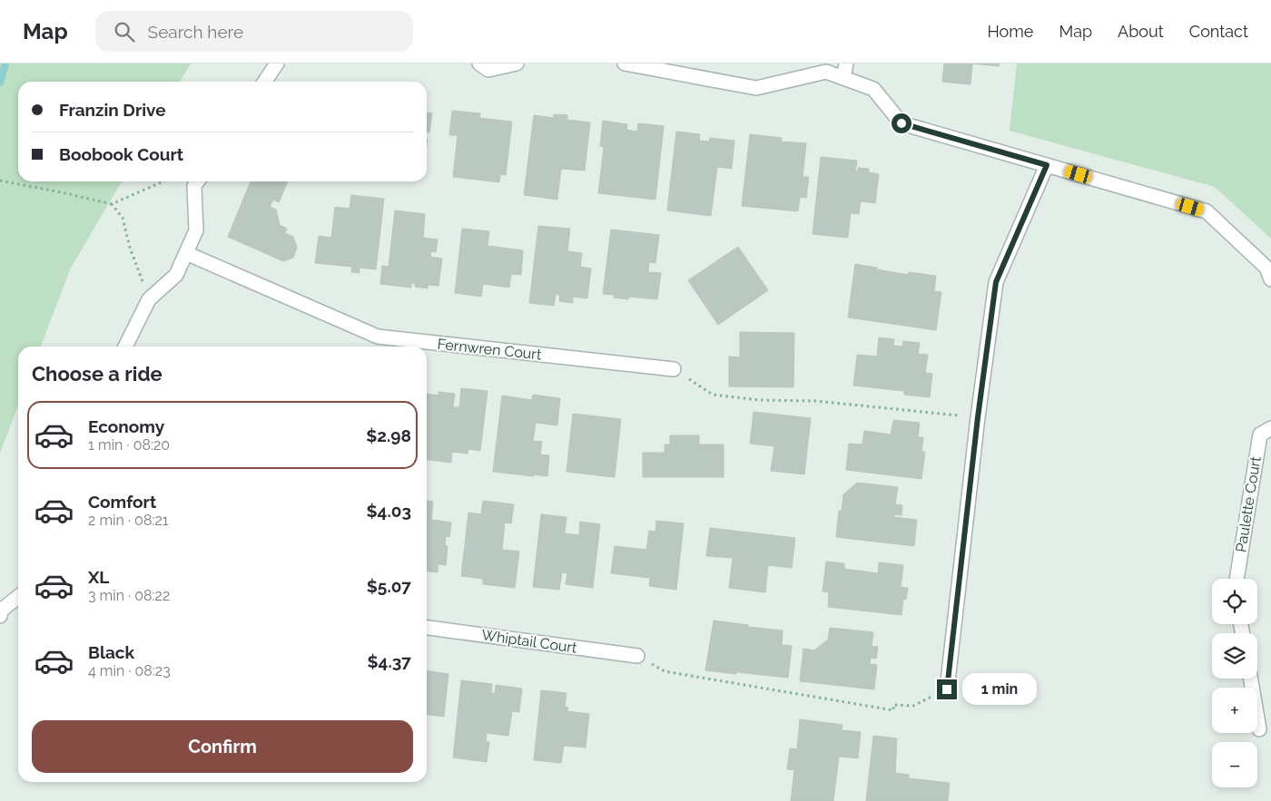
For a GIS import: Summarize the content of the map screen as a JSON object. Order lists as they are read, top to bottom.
{
  "streets": {
    "street": ["Fernwren Court", "Paulette Court", "Whiptail Court"]
  },
  "page": {
    "header": "Map",
    "search": "Search here",
    "nav": [
      "Home",
      "Map",
      "About",
      "Contact"
    ],
    "banner": ["Franzin Drive", "Boobook Court"],
    "heading": "Choose a ride",
    "list": [
      {
        "name": "Economy",
        "note": "1 min · 08:20",
        "value": "$2.98"
      },
      {
        "name": "Comfort",
        "note": "2 min · 08:21",
        "value": "$4.03"
      },
      {
        "name": "XL",
        "note": "3 min · 08:22",
        "value": "$5.07"
      },
      {
        "name": "Black",
        "note": "4 min · 08:23",
        "value": "$4.37"
      }
    ],
    "map_buttons": ["+", "−"],
    "bubble": "1 min",
    "buttons": "Confirm"
  }
}
